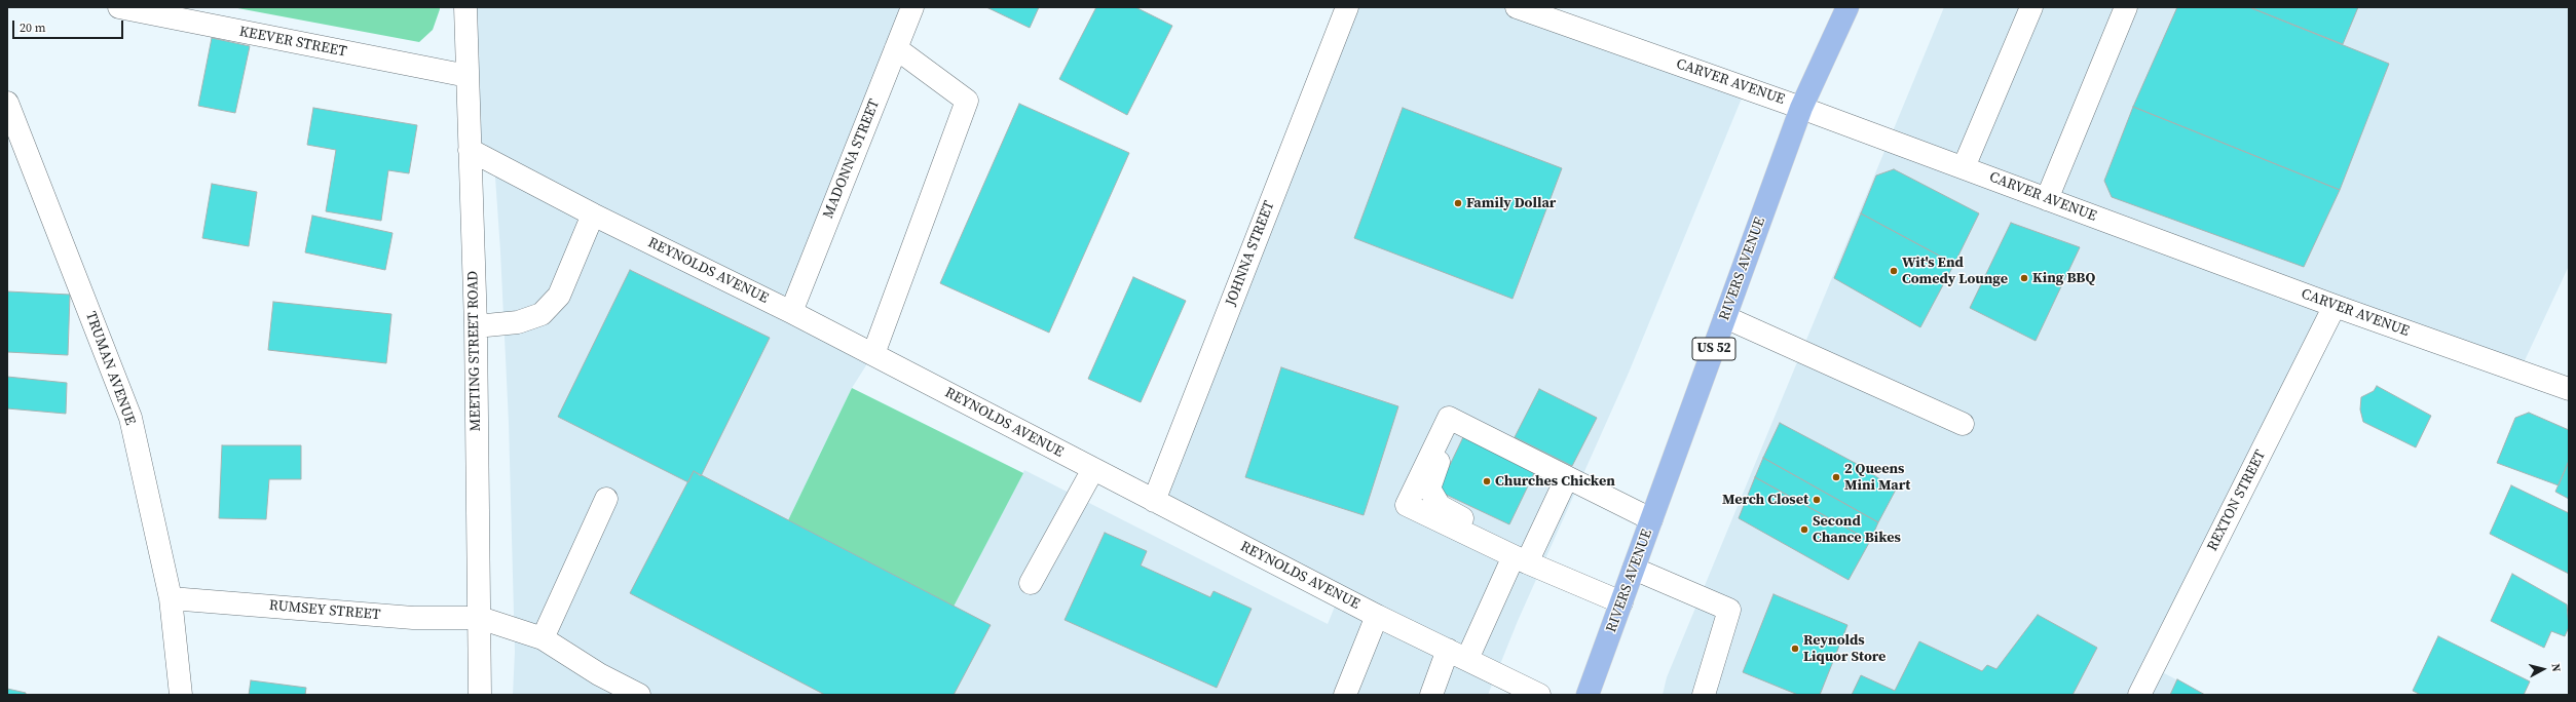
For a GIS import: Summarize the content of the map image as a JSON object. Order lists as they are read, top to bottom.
{
  "streets": {
    "main road": ["RIVERS AVENUE", "US 52"],
    "street": [
      "KEEVER STREET",
      "CARVER AVENUE",
      "MADONNA STREET",
      "JOHNNA STREET",
      "REYNOLDS AVENUE",
      "MEETING STREET ROAD",
      "TRUMAN AVENUE",
      "REXTON STREET",
      "RUMSEY STREET"
    ]
  },
  "crossings": [
    ["KEEVER STREET", "MEETING STREET ROAD"],
    ["CARVER AVENUE", "RIVERS AVENUE"],
    ["CARVER AVENUE", "REXTON STREET"],
    ["MADONNA STREET", "REYNOLDS AVENUE"],
    ["JOHNNA STREET", "REYNOLDS AVENUE"],
    ["REYNOLDS AVENUE", "MEETING STREET ROAD"],
    ["MEETING STREET ROAD", "RUMSEY STREET"],
    ["TRUMAN AVENUE", "RUMSEY STREET"]
  ],
  "places": [
    "Family Dollar",
    "Wit's End Comedy Lounge",
    "King BBQ",
    "2 Queens Mini Mart",
    "Churches Chicken",
    "Merch Closet",
    "Second Chance Bikes",
    "Reynolds Liquor Store"
  ],
  "scale_bar": "20 m",
  "north": "right"
}
